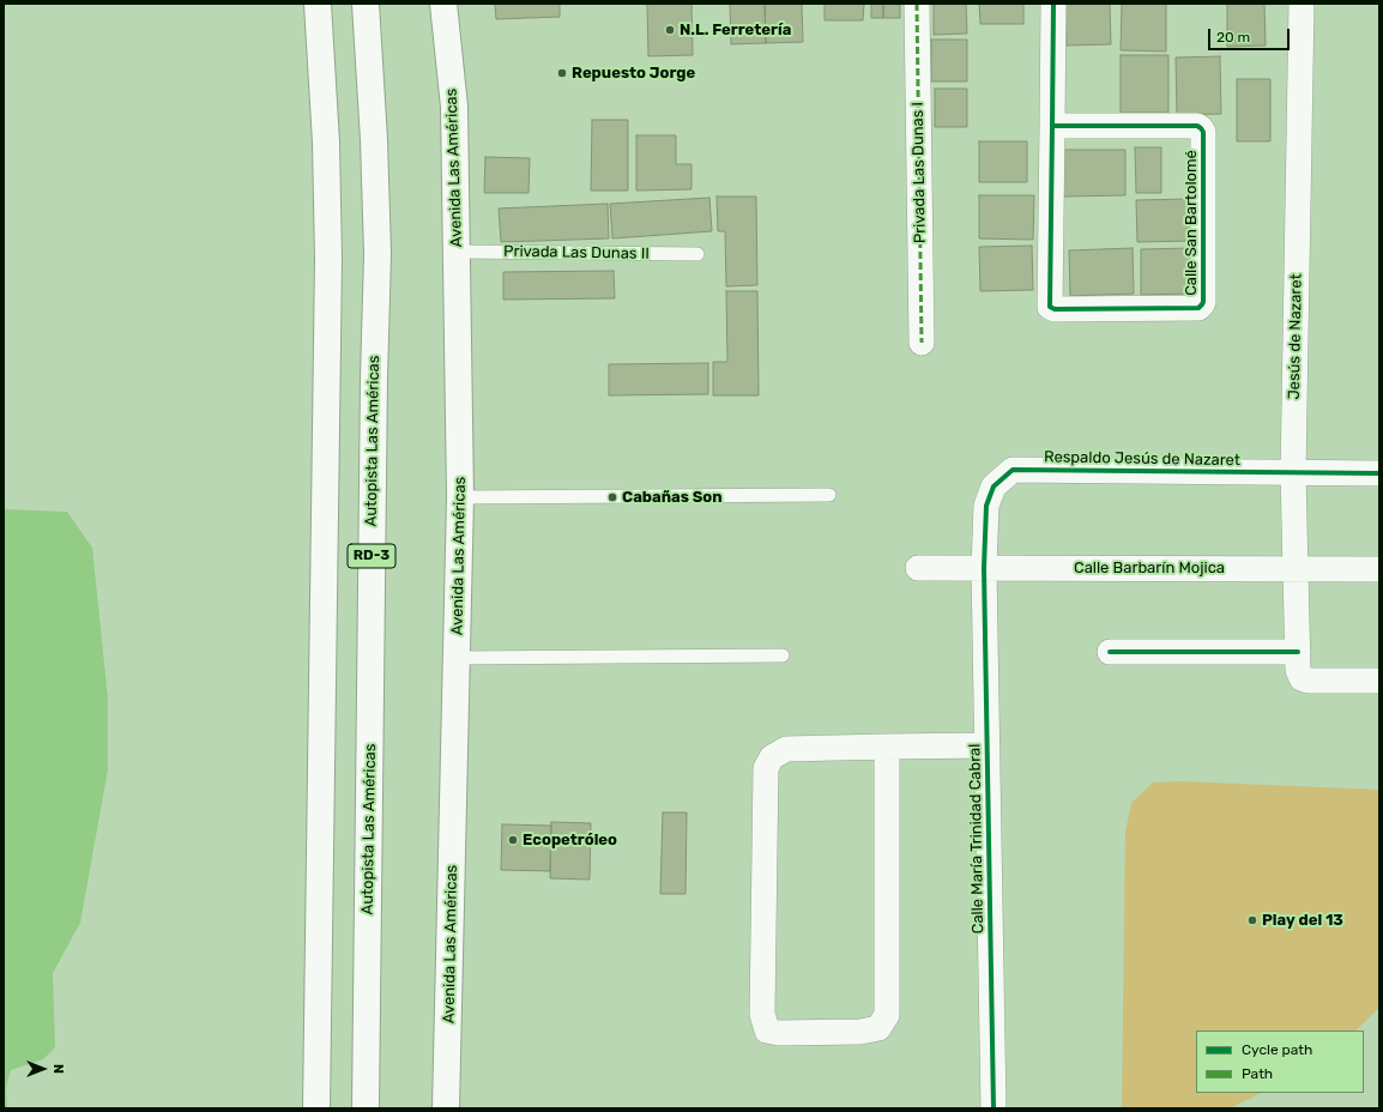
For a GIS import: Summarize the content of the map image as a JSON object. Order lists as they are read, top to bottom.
{
  "streets": {
    "main road": ["Avenida Las Américas", "Autopista Las Américas", "RD-3"],
    "street": [
      "Privada Las Dunas I",
      "Calle San Bartolomé",
      "Jesús de Nazaret",
      "Respaldo Jesús de Nazaret",
      "Calle Barbarín Mojica",
      "Calle María Trinidad Cabral"
    ],
    "lane": ["Privada Las Dunas II"]
  },
  "crossings": [
    ["Avenida Las Américas", "Privada Las Dunas II"],
    ["Jesús de Nazaret", "Respaldo Jesús de Nazaret"],
    ["Jesús de Nazaret", "Calle Barbarín Mojica"],
    ["Respaldo Jesús de Nazaret", "Calle Barbarín Mojica"],
    ["Respaldo Jesús de Nazaret", "Calle María Trinidad Cabral"],
    ["Calle Barbarín Mojica", "Calle María Trinidad Cabral"]
  ],
  "places": [
    "N.L. Ferretería",
    "Repuesto Jorge",
    "Cabañas Son",
    "Ecopetróleo",
    "Play del 13"
  ],
  "legend": ["Cycle path", "Path"],
  "scale_bar": "20 m",
  "north": "right"
}
